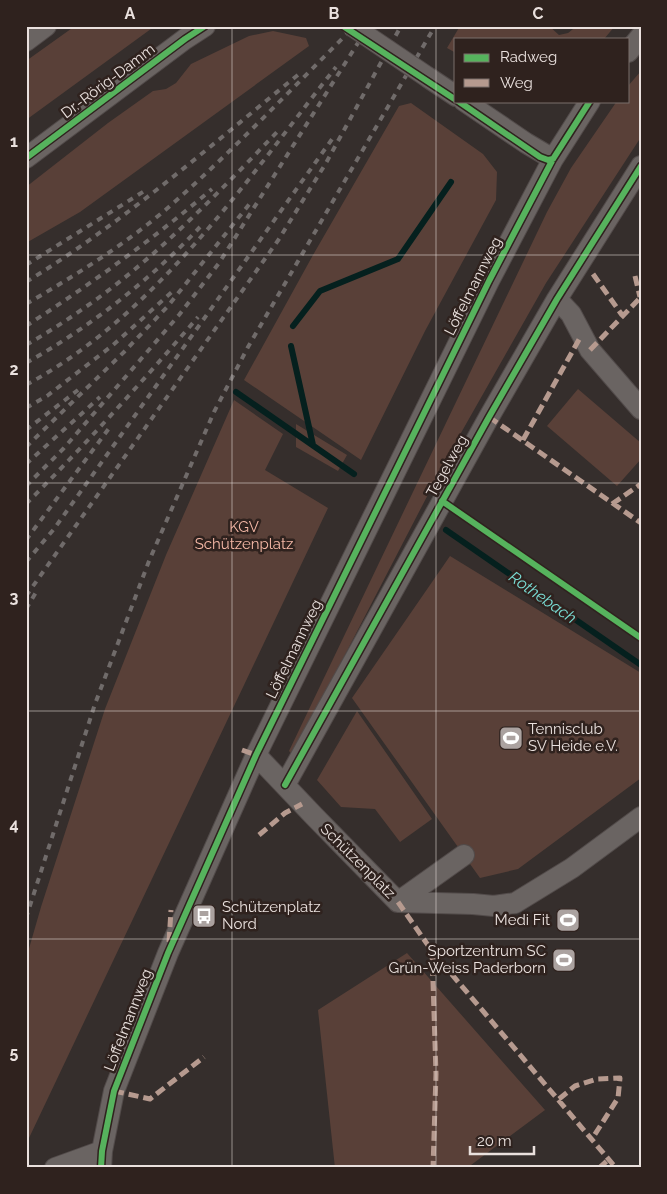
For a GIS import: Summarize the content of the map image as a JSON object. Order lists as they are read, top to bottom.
{
  "streets": {
    "street": [
      "Dr.-Rörig-Damm",
      "Löffelmannweg",
      "Tegelweg",
      "Schützenplatz"
    ]
  },
  "crossings": [
    ["Löffelmannweg", "Schützenplatz"],
    ["Tegelweg", "Schützenplatz"]
  ],
  "water": ["Rothebach"],
  "parks": ["KGV Schützenplatz"],
  "places": {
    "sports": ["Tennisclub SV Heide e.V.", "Medi Fit", "Sportzentrum SC Grün-Weiss Paderborn"],
    "bus stop": ["Schützenplatz Nord"]
  },
  "legend": ["Radweg", "Weg"],
  "scale_bar": "20 m",
  "grid": {
    "columns": ["A", "B", "C"],
    "rows": [
      "1",
      "2",
      "3",
      "4",
      "5"
    ]
  }
}
